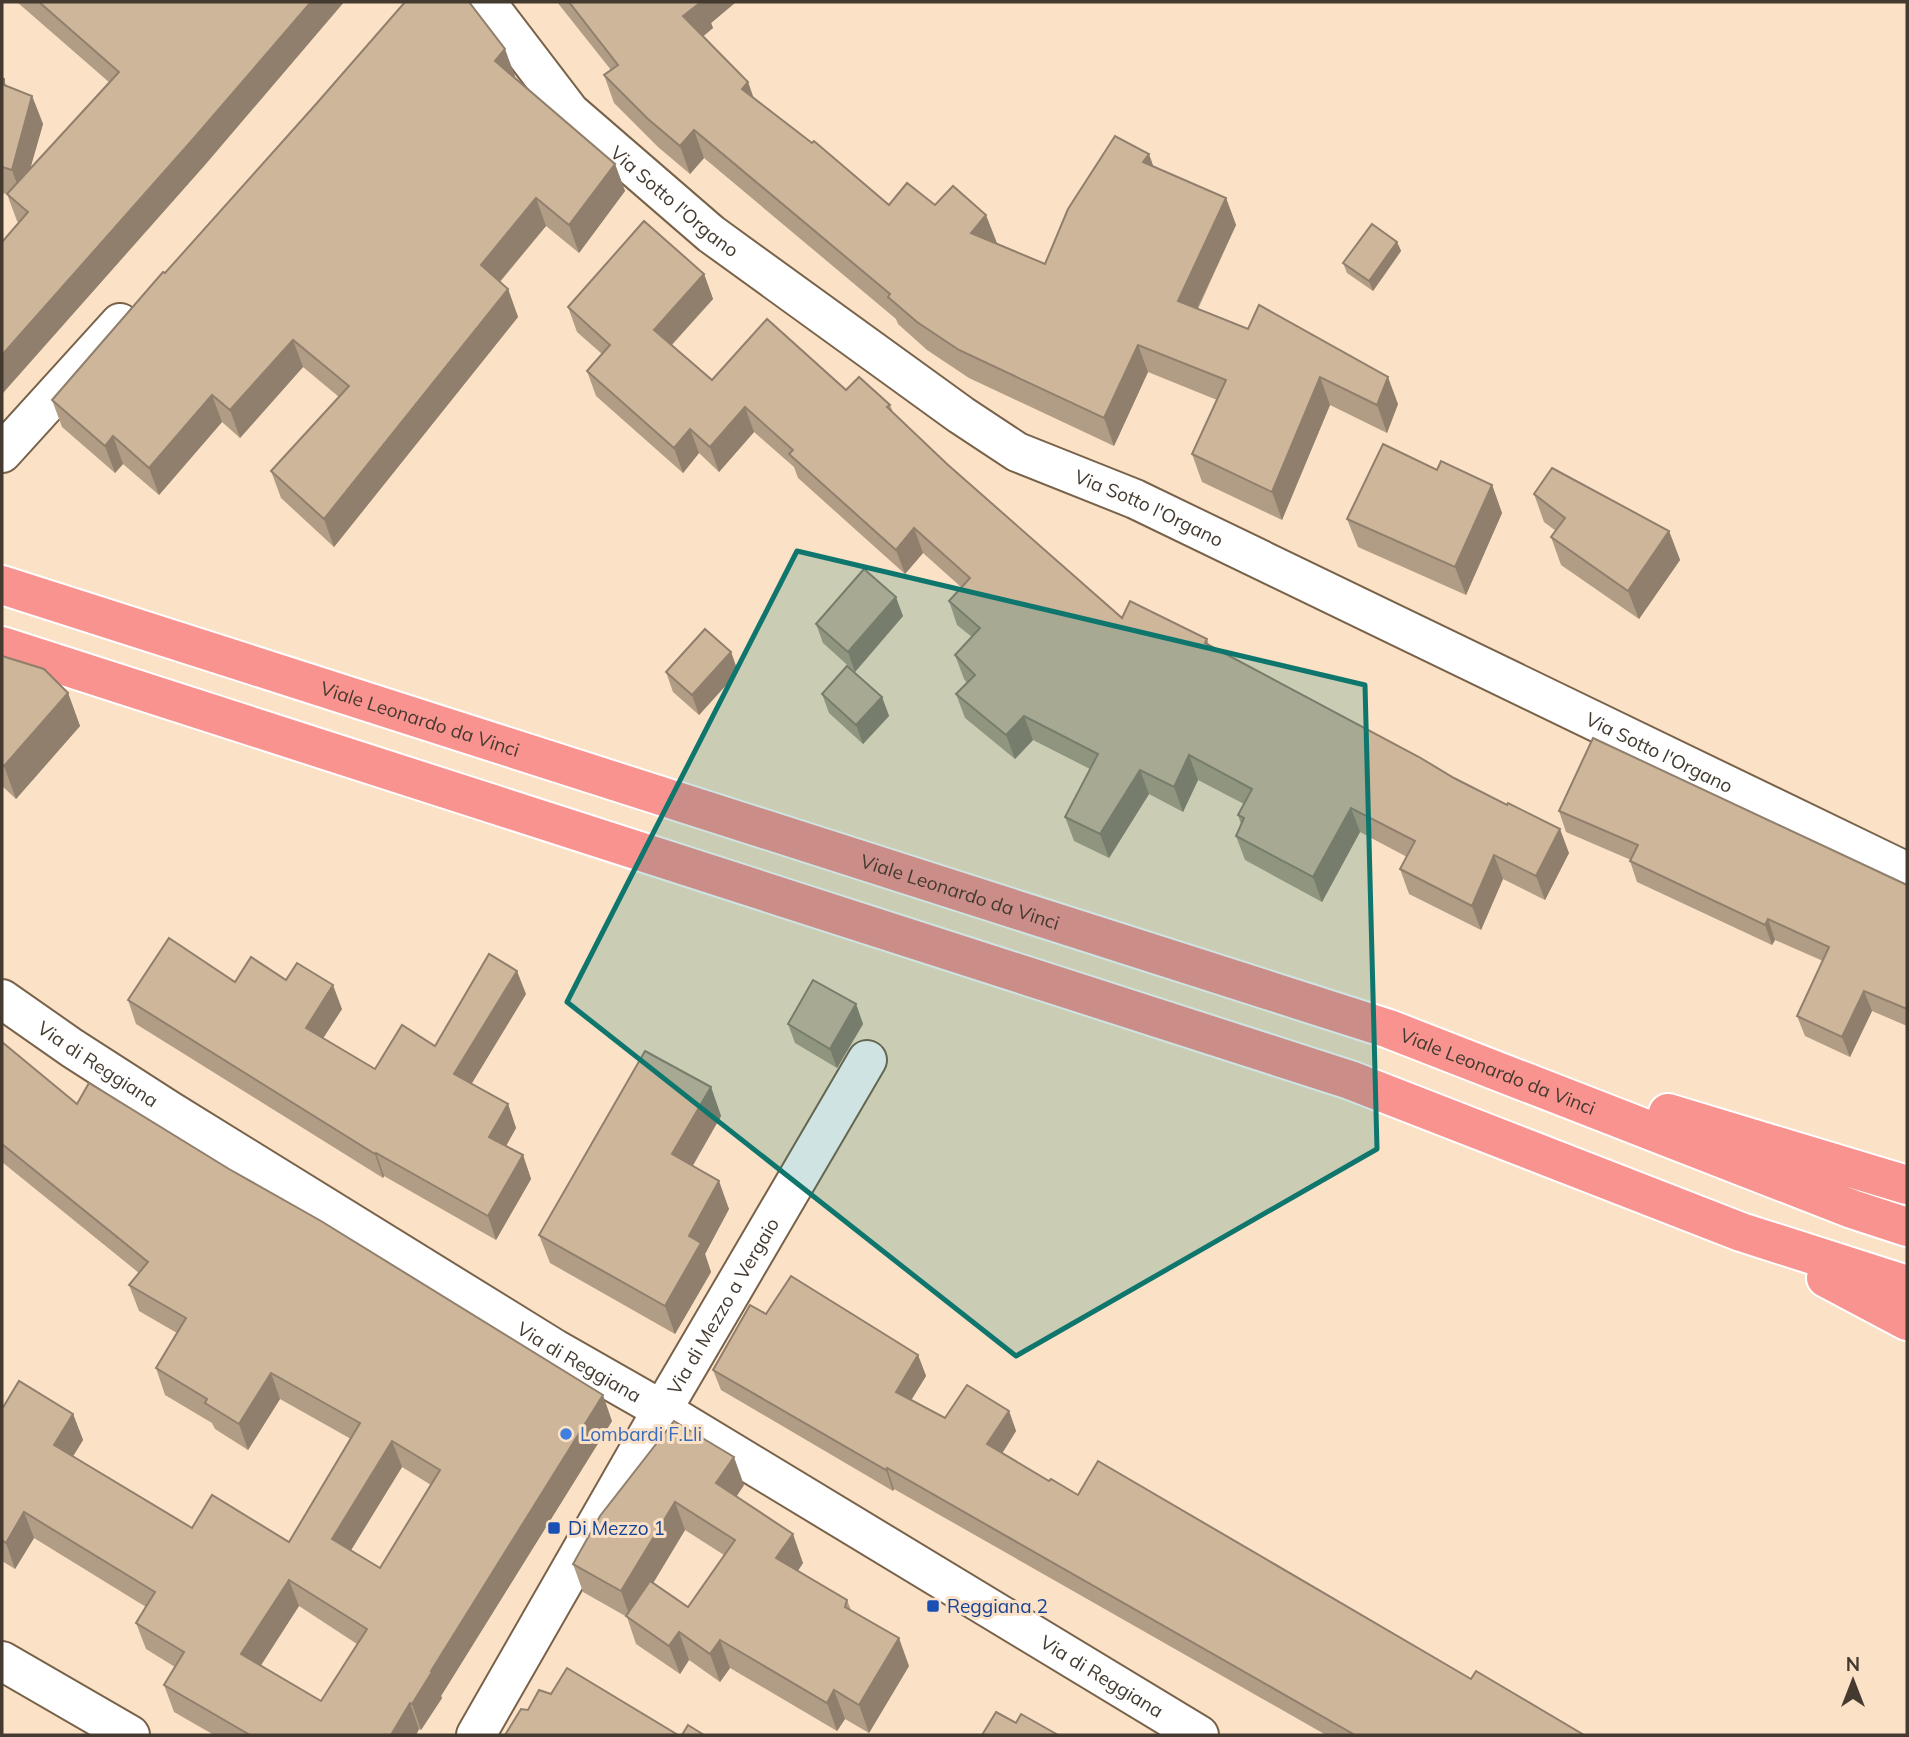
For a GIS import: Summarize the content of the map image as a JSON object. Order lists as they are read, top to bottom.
{
  "streets": {
    "highway": ["Viale Leonardo da Vinci"],
    "street": ["Via Sotto l'Organo", "Via di Reggiana", "Via di Mezzo a Vergaio"]
  },
  "crossings": [
    ["Via di Reggiana", "Via di Mezzo a Vergaio"]
  ],
  "places": {
    "other": ["Lombardi F.Lli"],
    "transit": ["Di Mezzo 1", "Reggiana 2"]
  },
  "north": "top"
}
